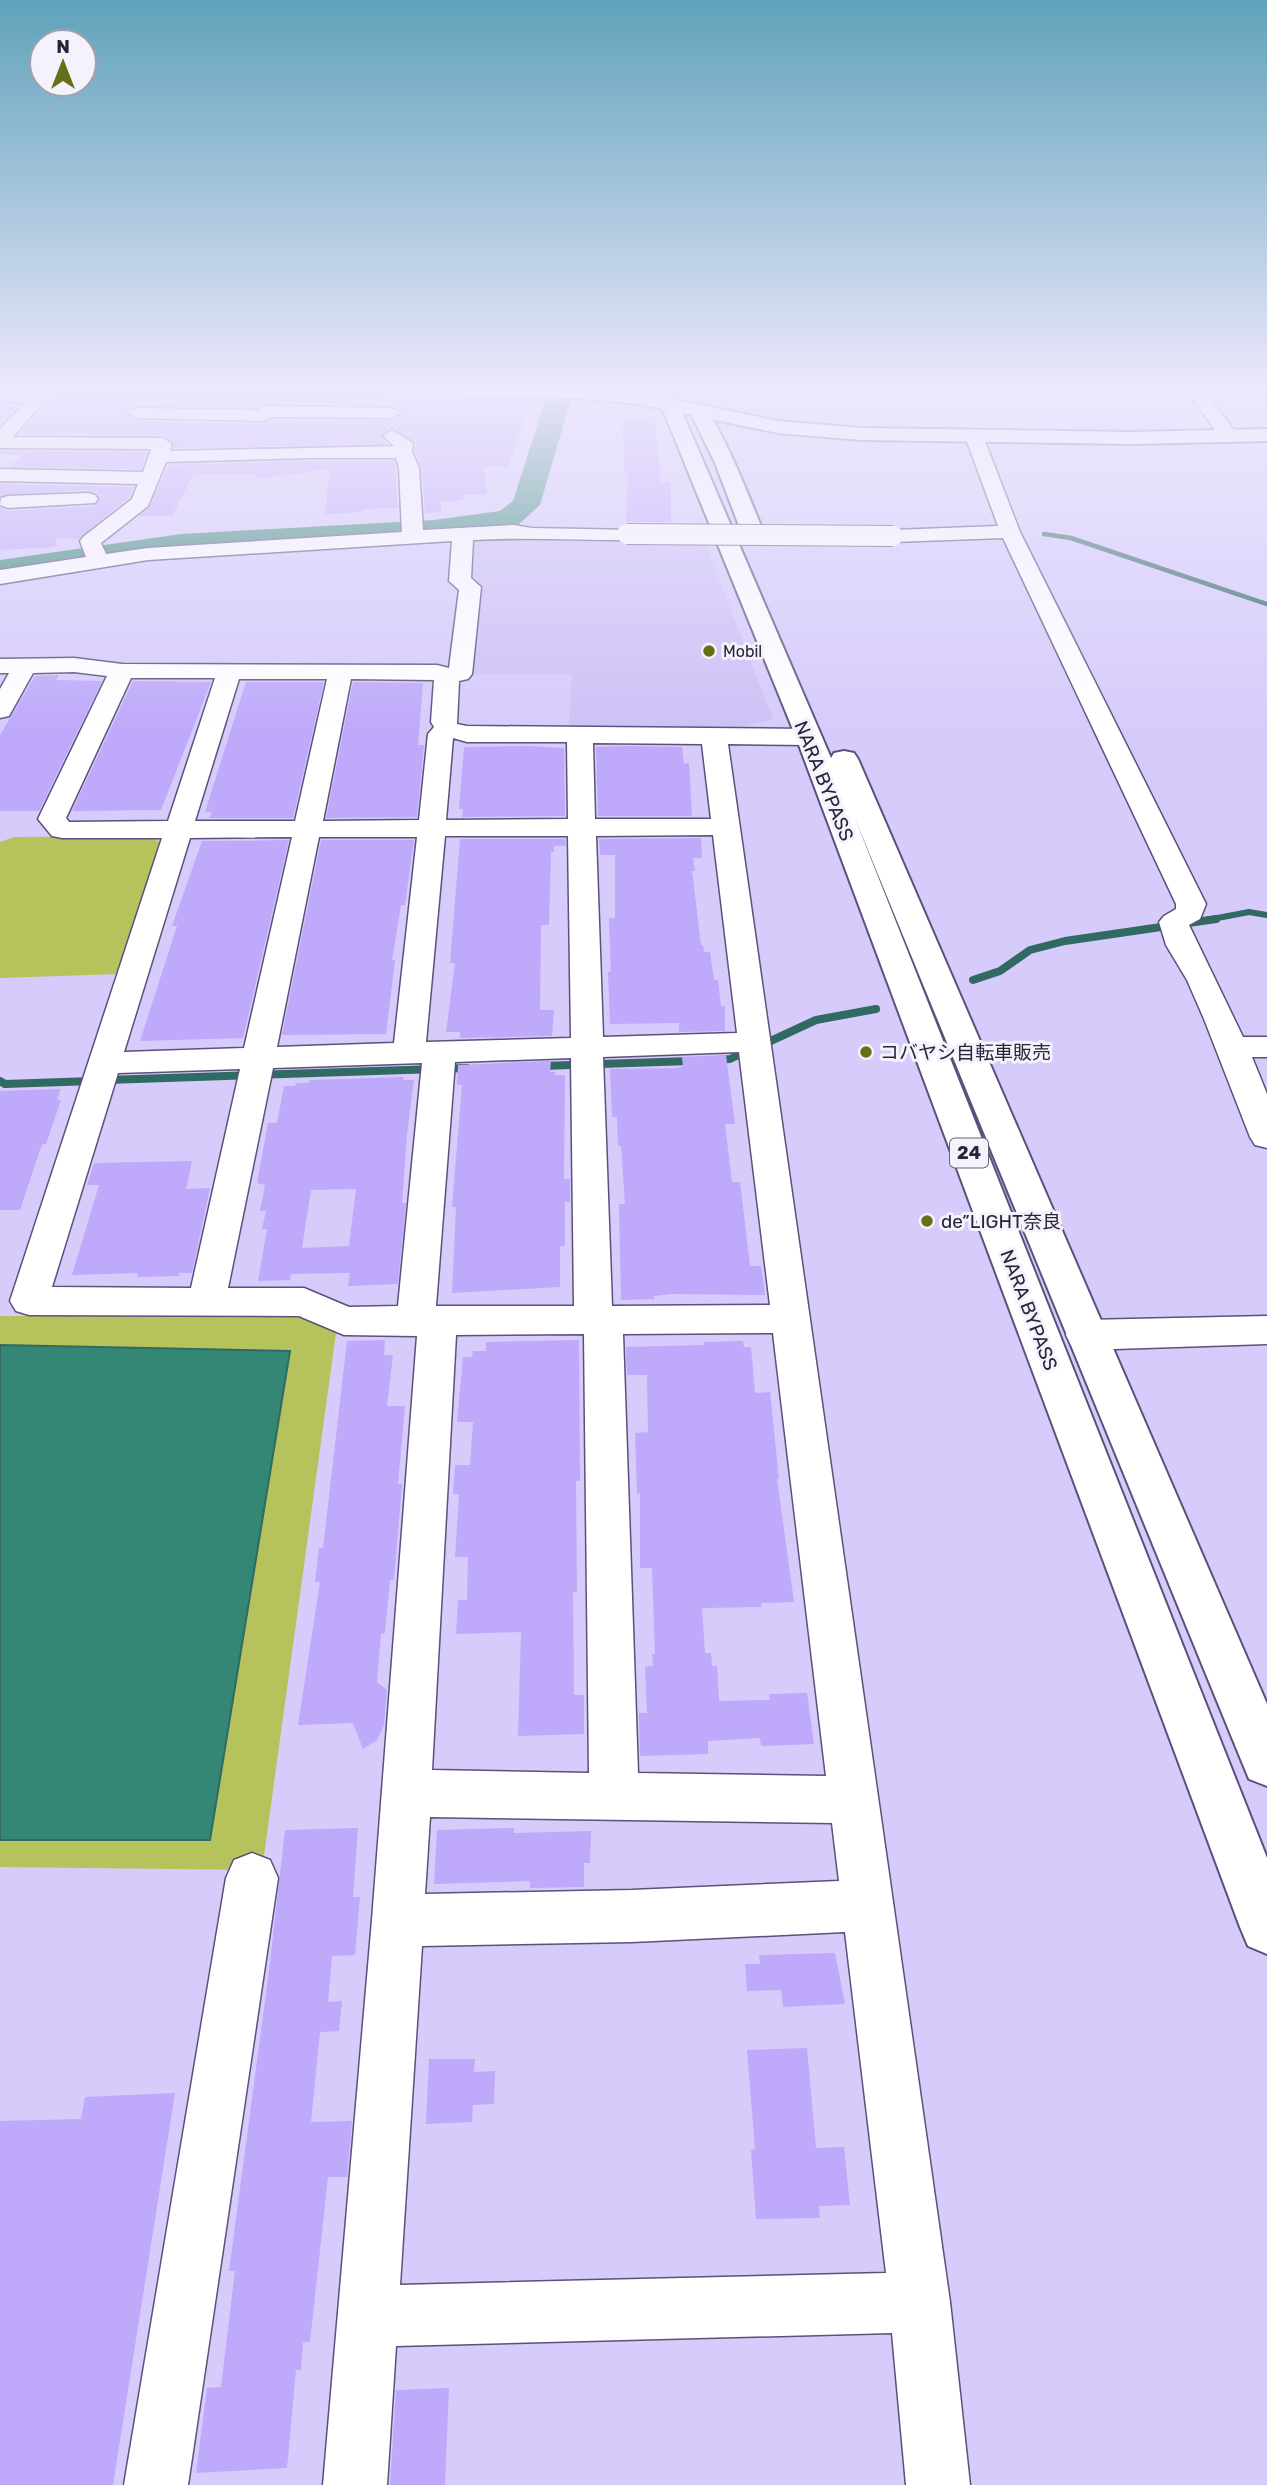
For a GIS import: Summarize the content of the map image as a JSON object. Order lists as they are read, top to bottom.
{
  "streets": {
    "main road": ["NARA BYPASS", "24"]
  },
  "places": ["Mobil", "コバヤシ自転車販売", "de”LIGHT奈良"],
  "north": "top"
}
